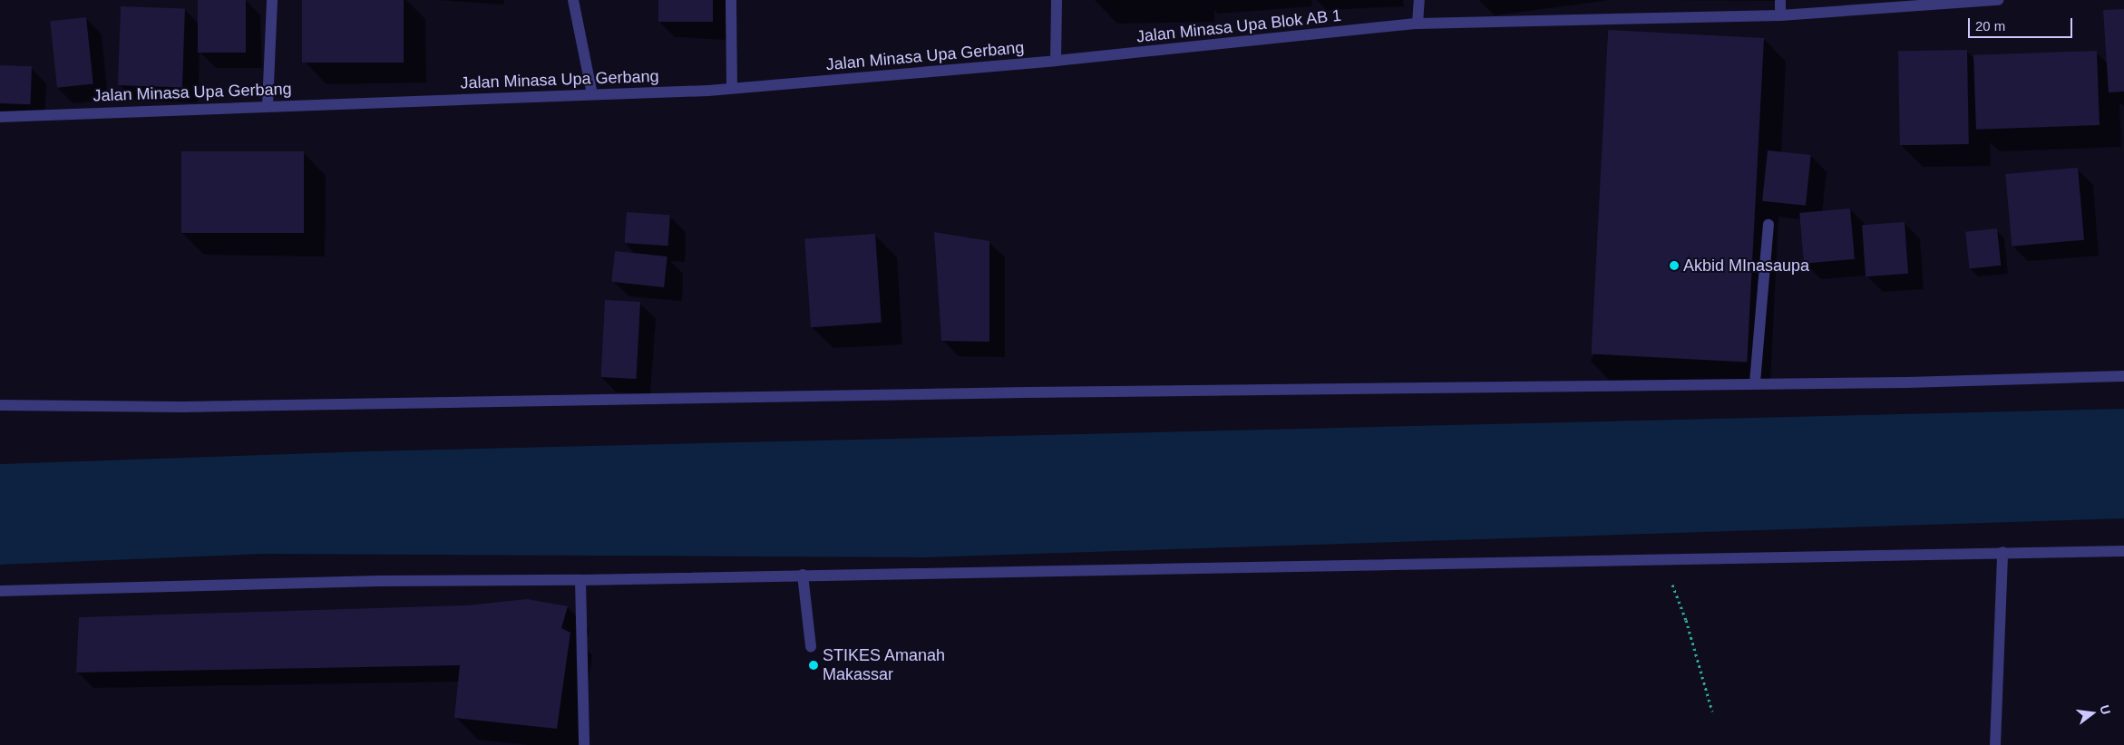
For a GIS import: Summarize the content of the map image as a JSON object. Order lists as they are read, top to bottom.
{
  "streets": {
    "street": ["Jalan Minasa Upa Blok AB 1", "Jalan Minasa Upa Gerbang"]
  },
  "crossings": [
    ["Jalan Minasa Upa Blok AB 1", "Jalan Minasa Upa Gerbang"]
  ],
  "places": ["Akbid MInasaupa", "STIKES Amanah Makassar"],
  "scale_bar": "20 m",
  "north": "right"
}
